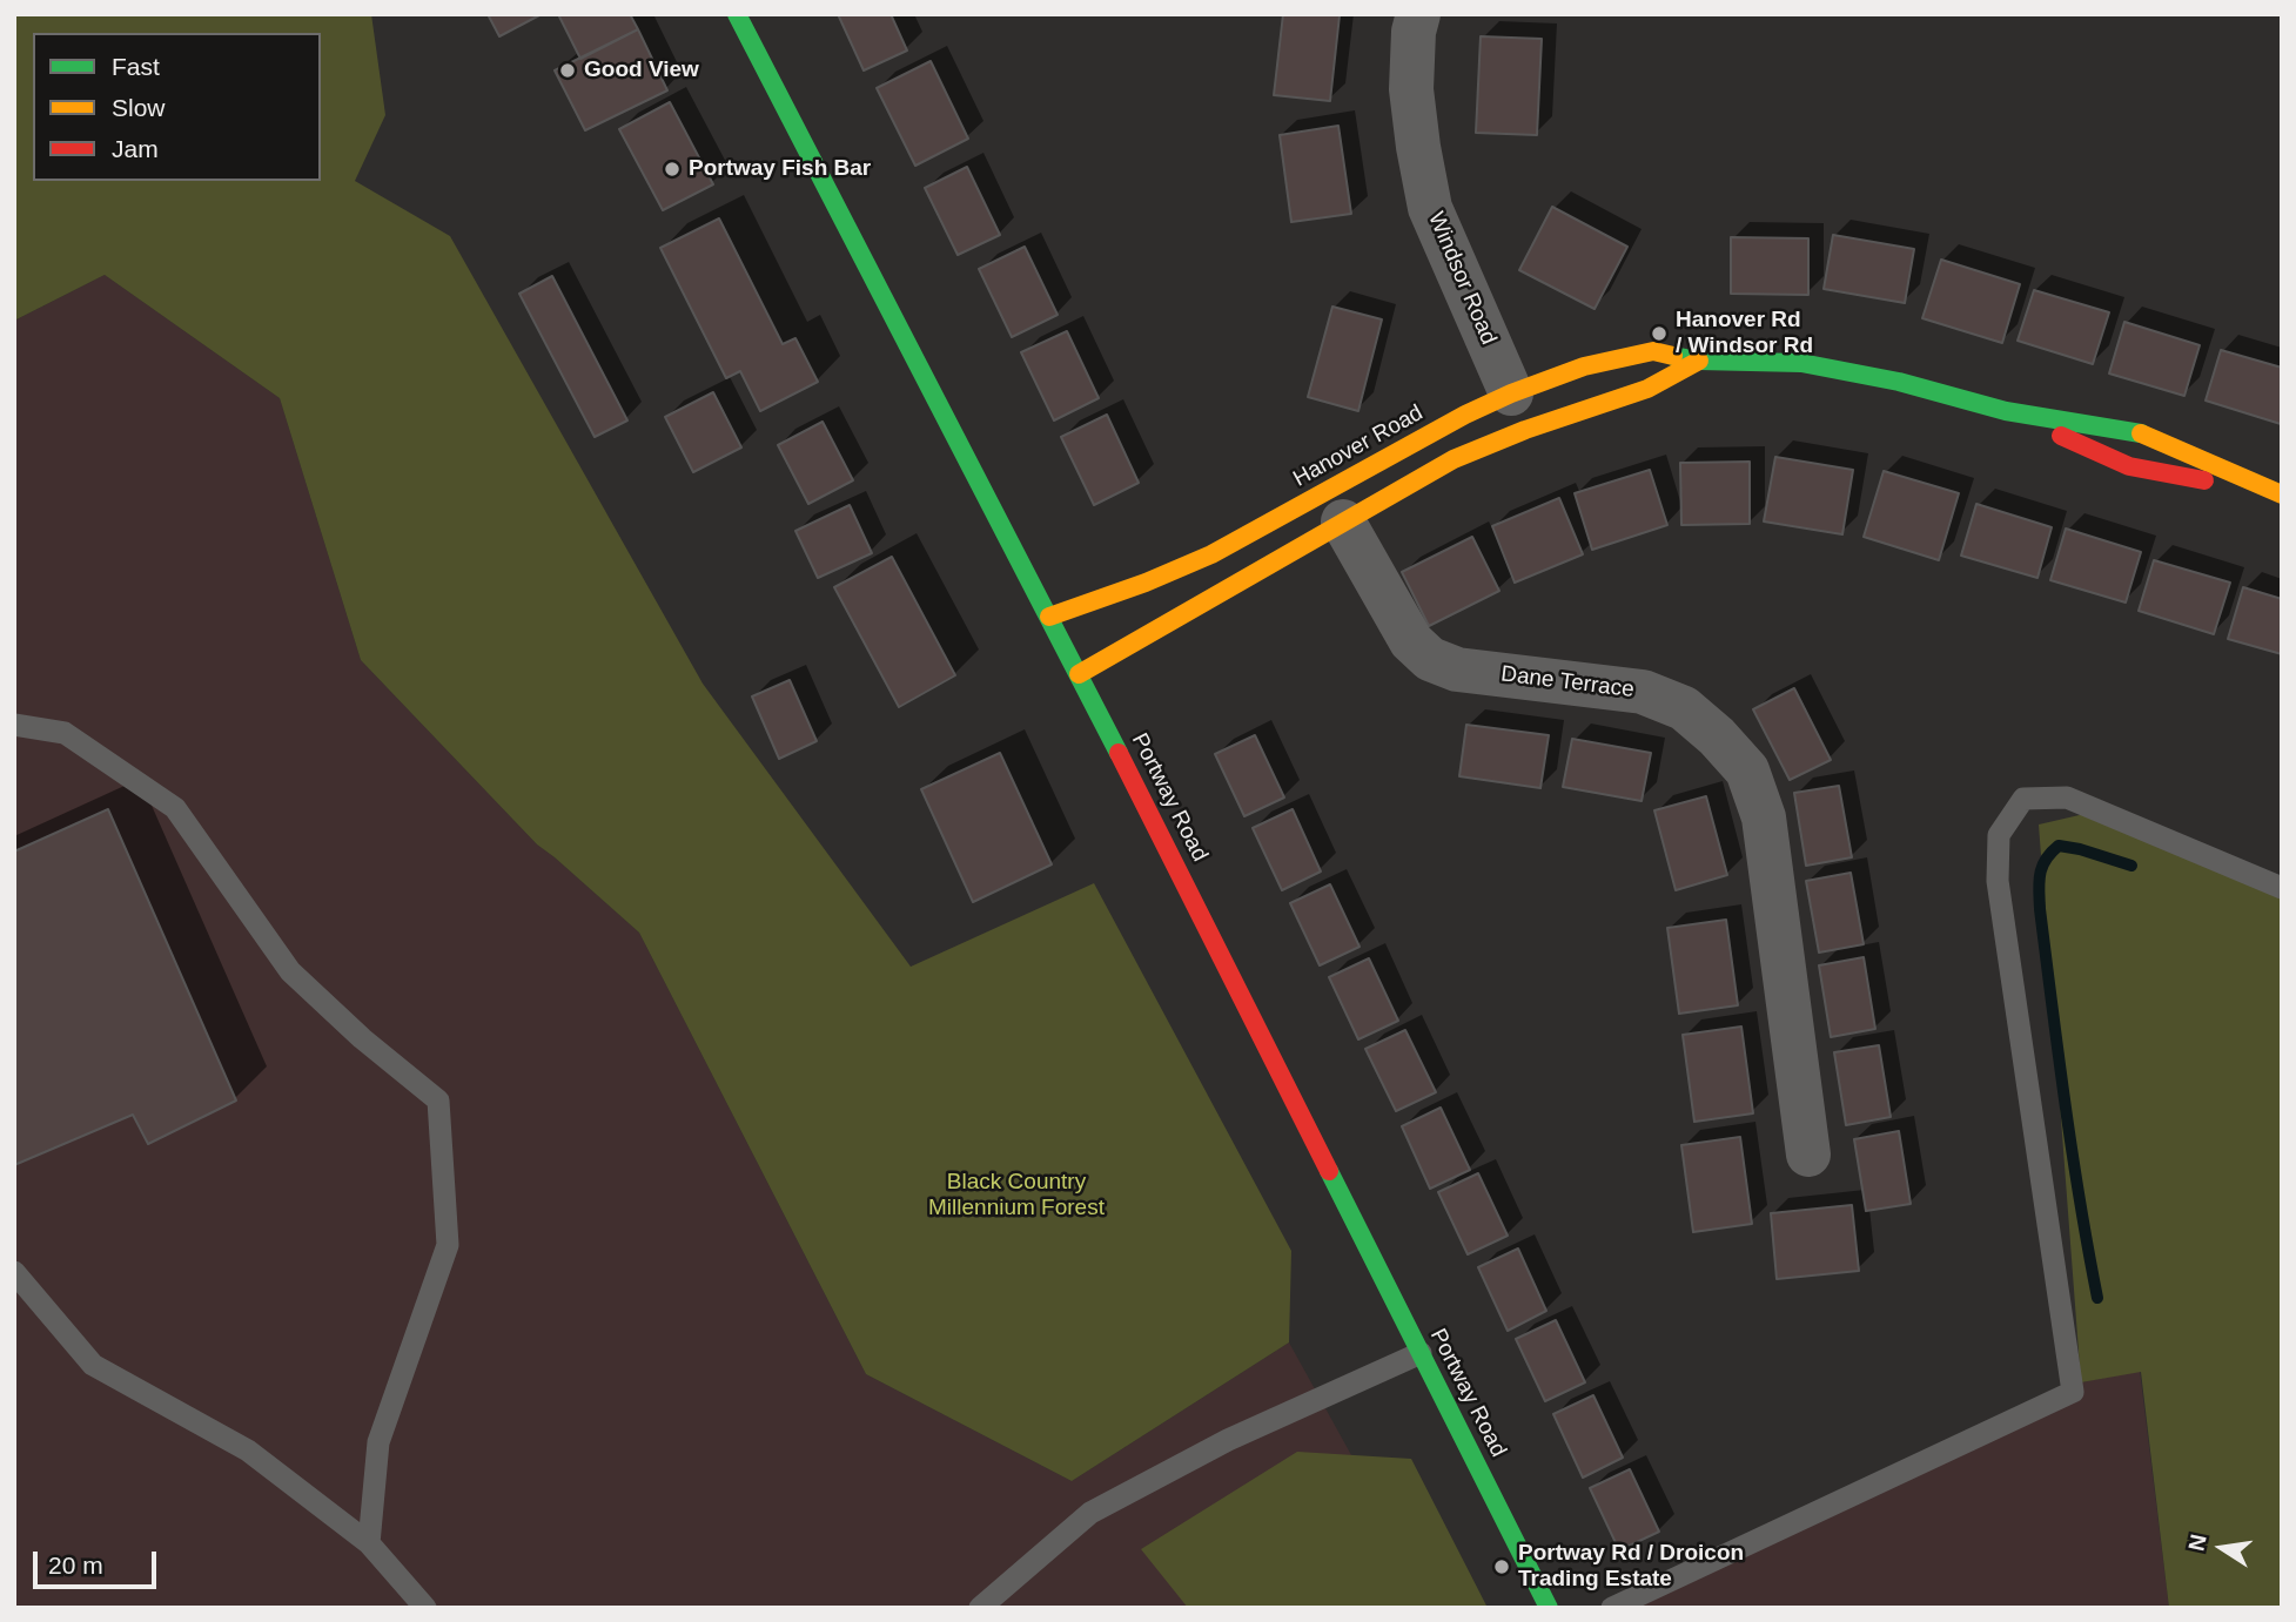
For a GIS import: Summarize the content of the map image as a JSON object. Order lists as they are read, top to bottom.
{
  "streets": {
    "street": [
      "Windsor Road",
      "Hanover Road",
      "Dane Terrace",
      "Portway Road"
    ]
  },
  "crossings": [
    ["Windsor Road", "Hanover Road"],
    ["Hanover Road", "Dane Terrace"],
    ["Hanover Road", "Portway Road"]
  ],
  "parks": ["Black Country Millennium Forest"],
  "places": [
    "Good View",
    "Portway Fish Bar",
    "Hanover Rd / Windsor Rd",
    "Portway Rd / Droicon Trading Estate"
  ],
  "legend": ["Fast", "Slow", "Jam"],
  "scale_bar": "20 m",
  "north": "left"
}
